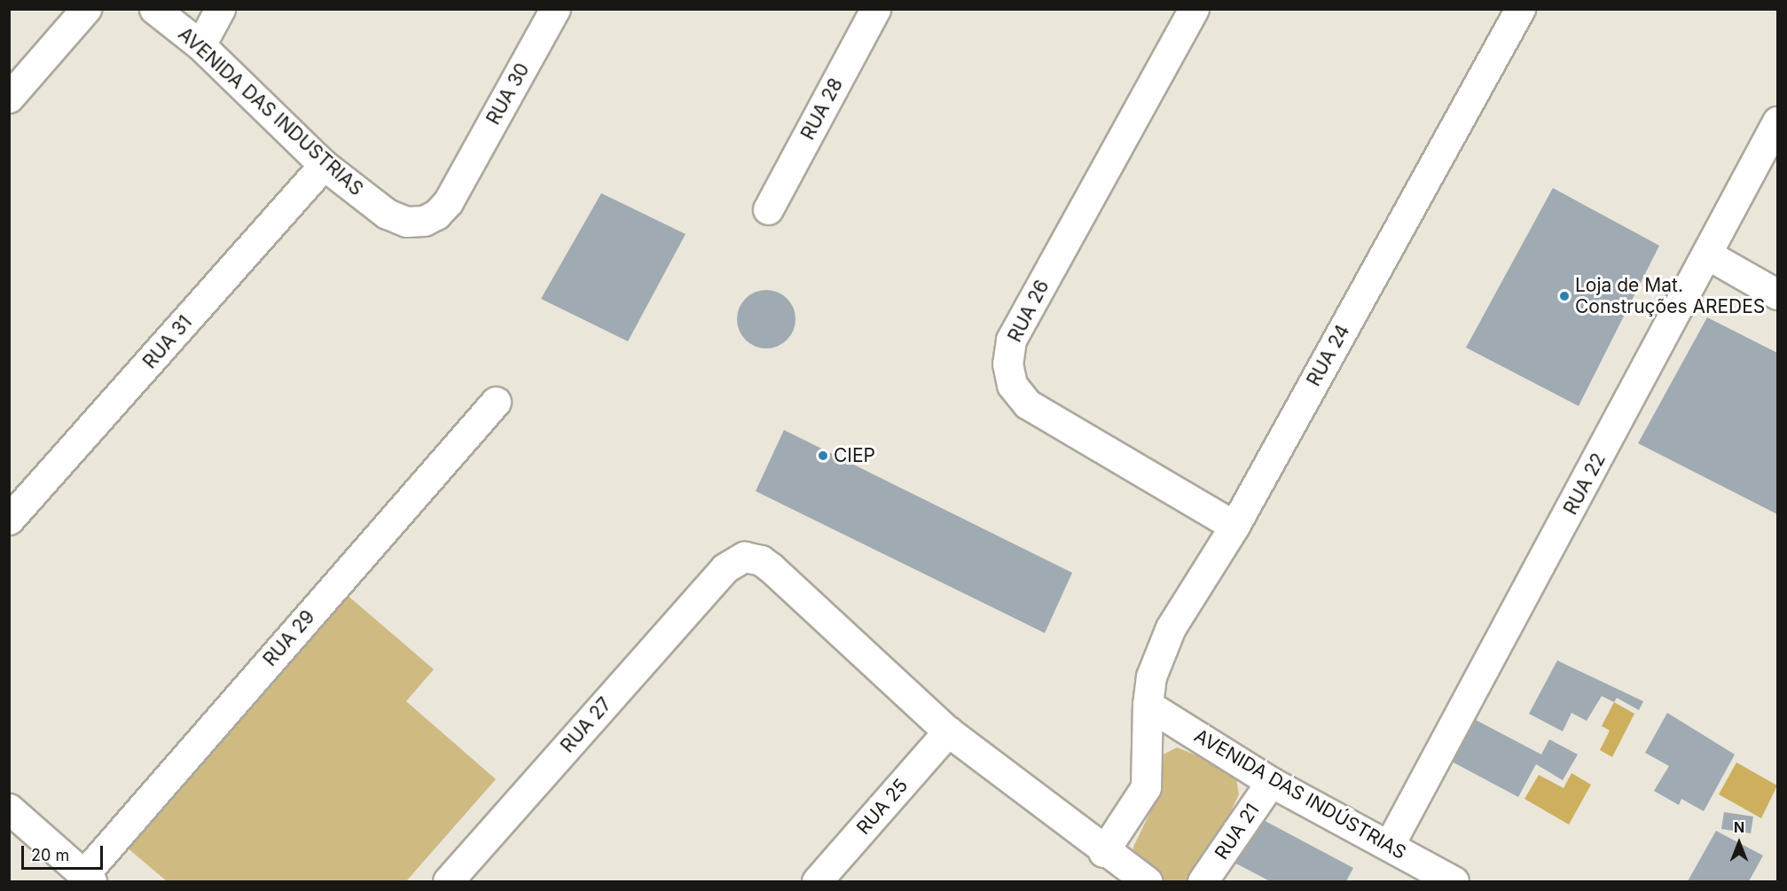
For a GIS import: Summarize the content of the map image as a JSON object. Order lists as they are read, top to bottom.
{
  "streets": {
    "street": [
      "RUA 30",
      "RUA 28",
      "AVENIDA DAS INDUSTRIAS",
      "RUA 26",
      "RUA 31",
      "RUA 24",
      "RUA 22",
      "RUA 29",
      "RUA 27",
      "AVENIDA DAS INDÚSTRIAS",
      "RUA 25",
      "RUA 21"
    ]
  },
  "crossings": [
    ["RUA 30", "AVENIDA DAS INDUSTRIAS"],
    ["AVENIDA DAS INDUSTRIAS", "RUA 31"],
    ["RUA 26", "RUA 24"],
    ["RUA 24", "AVENIDA DAS INDÚSTRIAS"],
    ["RUA 22", "AVENIDA DAS INDÚSTRIAS"],
    ["RUA 27", "RUA 25"],
    ["AVENIDA DAS INDÚSTRIAS", "RUA 21"]
  ],
  "places": ["Loja de Mat. Construções AREDES", "CIEP"],
  "scale_bar": "20 m",
  "north": "top"
}
